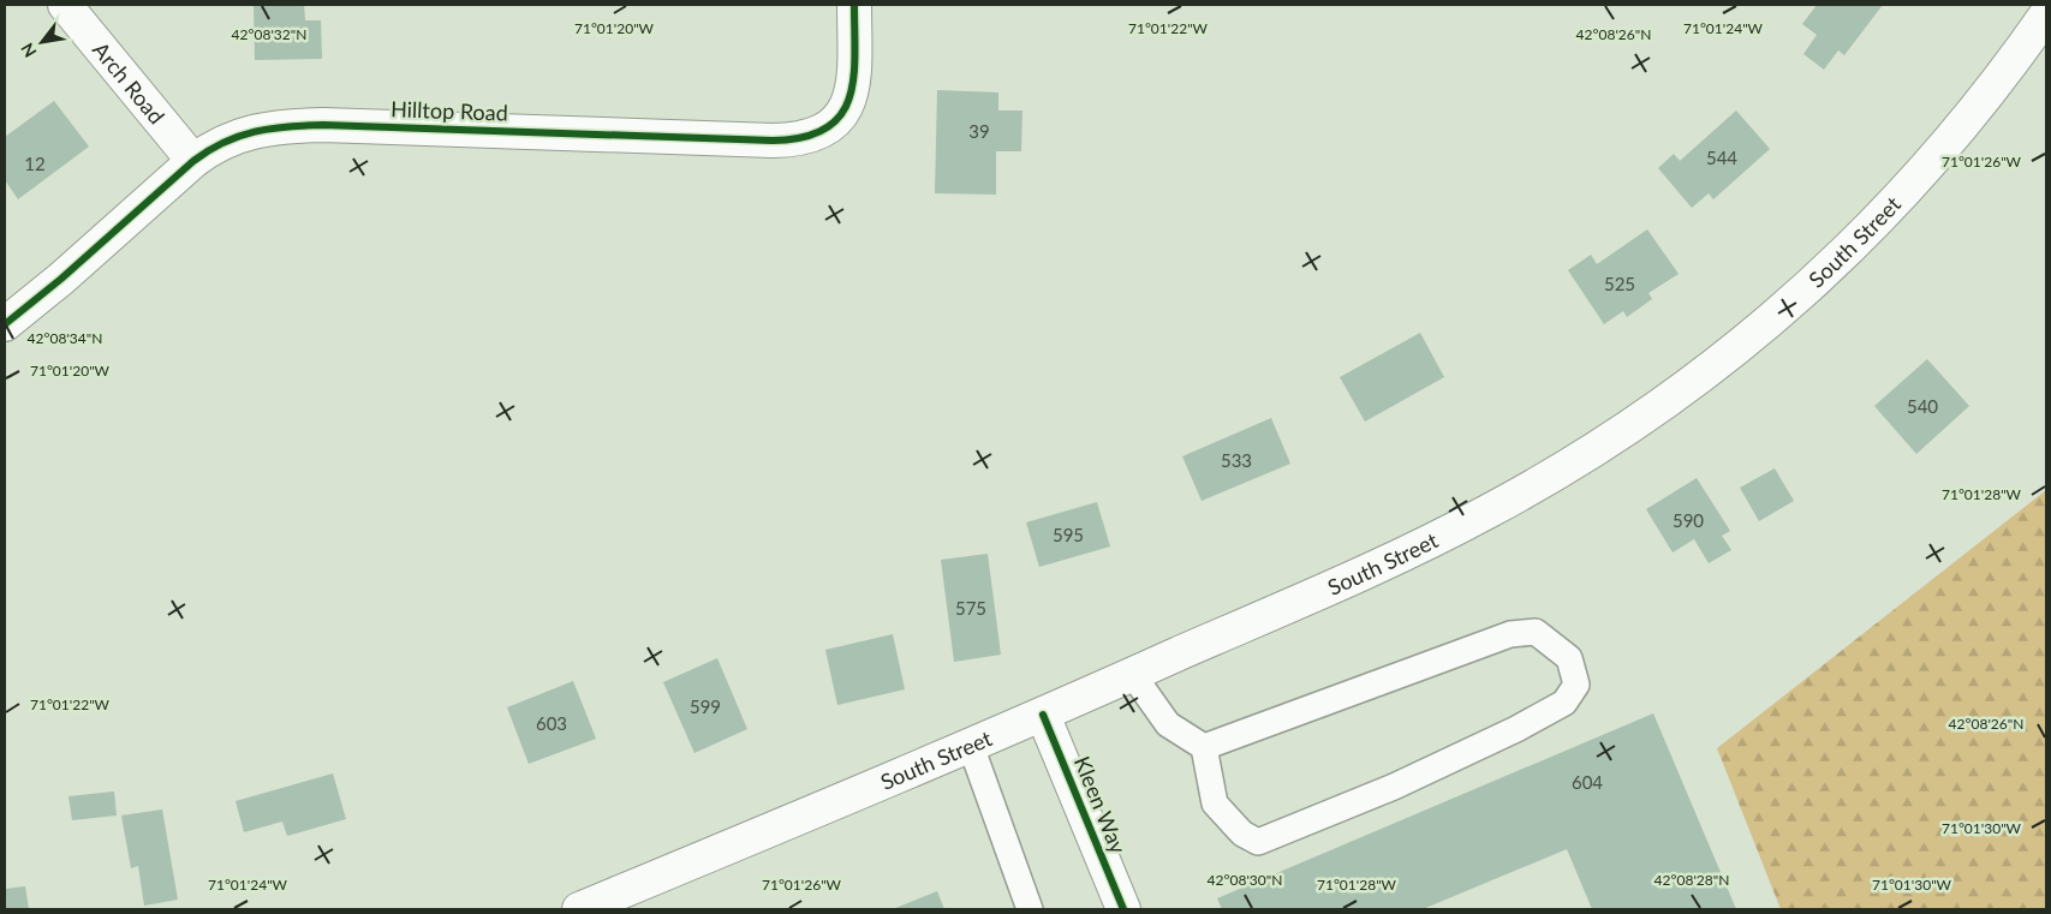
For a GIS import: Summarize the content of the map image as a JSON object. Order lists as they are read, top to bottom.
{
  "streets": {
    "main road": [
      "Arch Road",
      "Hilltop Road",
      "South Street",
      "Kleen Way"
    ]
  },
  "crossings": [
    ["Arch Road", "Hilltop Road"],
    ["South Street", "Kleen Way"]
  ],
  "house_numbers": [
    "39",
    "544",
    "12",
    "525",
    "540",
    "533",
    "590",
    "595",
    "575",
    "599",
    "603",
    "604"
  ],
  "north": "bottom left",
  "coordinates": [
    "71°01'20\"W",
    "71°01'22\"W",
    "71°01'24\"W",
    "42°08'32\"N",
    "42°08'26\"N",
    "71°01'26\"W",
    "42°08'34\"N",
    "71°01'28\"W",
    "71°01'30\"W",
    "42°08'30\"N",
    "42°08'28\"N"
  ]
}
